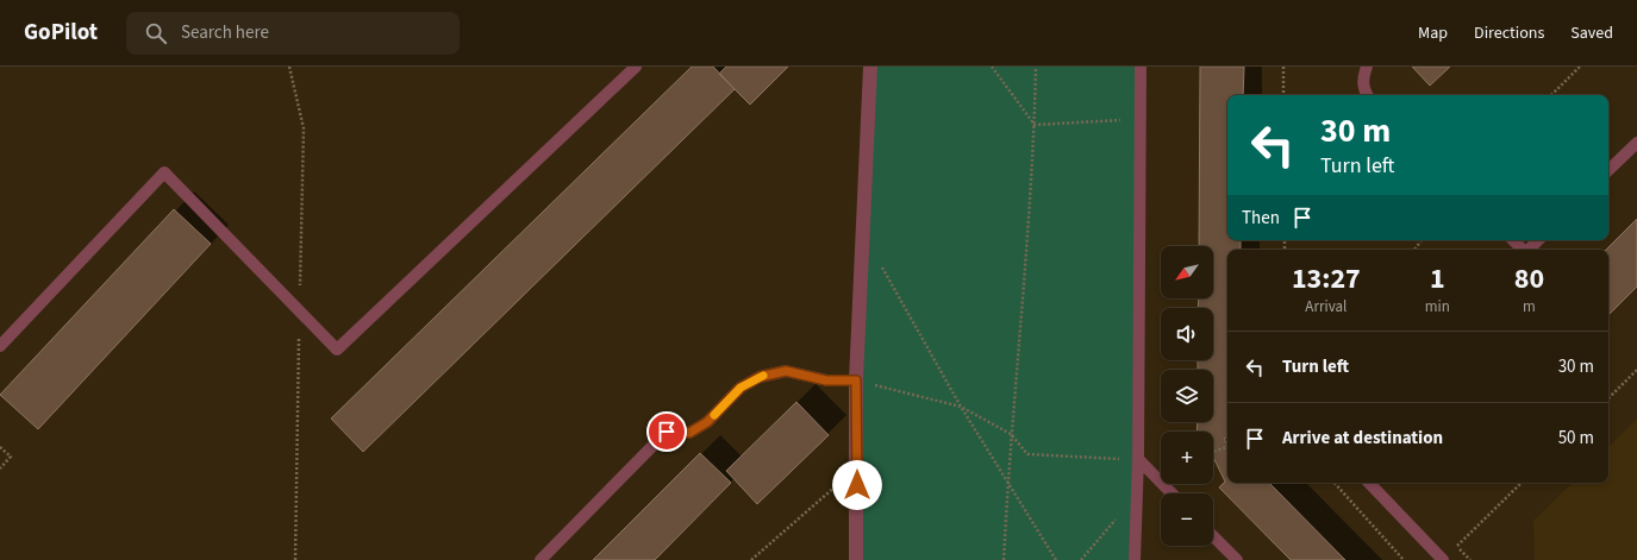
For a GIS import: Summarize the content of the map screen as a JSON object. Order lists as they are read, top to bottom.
{
  "north": "bottom left",
  "page": {
    "header": "GoPilot",
    "search": "Search here",
    "nav": ["Map", "Directions", "Saved"],
    "turn": ["30 m", "Turn left"],
    "then": "Then",
    "map_buttons": ["+", "−"],
    "eta": [
      "13:27",
      "Arrival",
      "1",
      "min",
      "80",
      "m"
    ],
    "list": [
      {
        "name": "Turn left",
        "value": "30 m"
      },
      {
        "name": "Arrive at destination",
        "value": "50 m"
      }
    ]
  }
}
